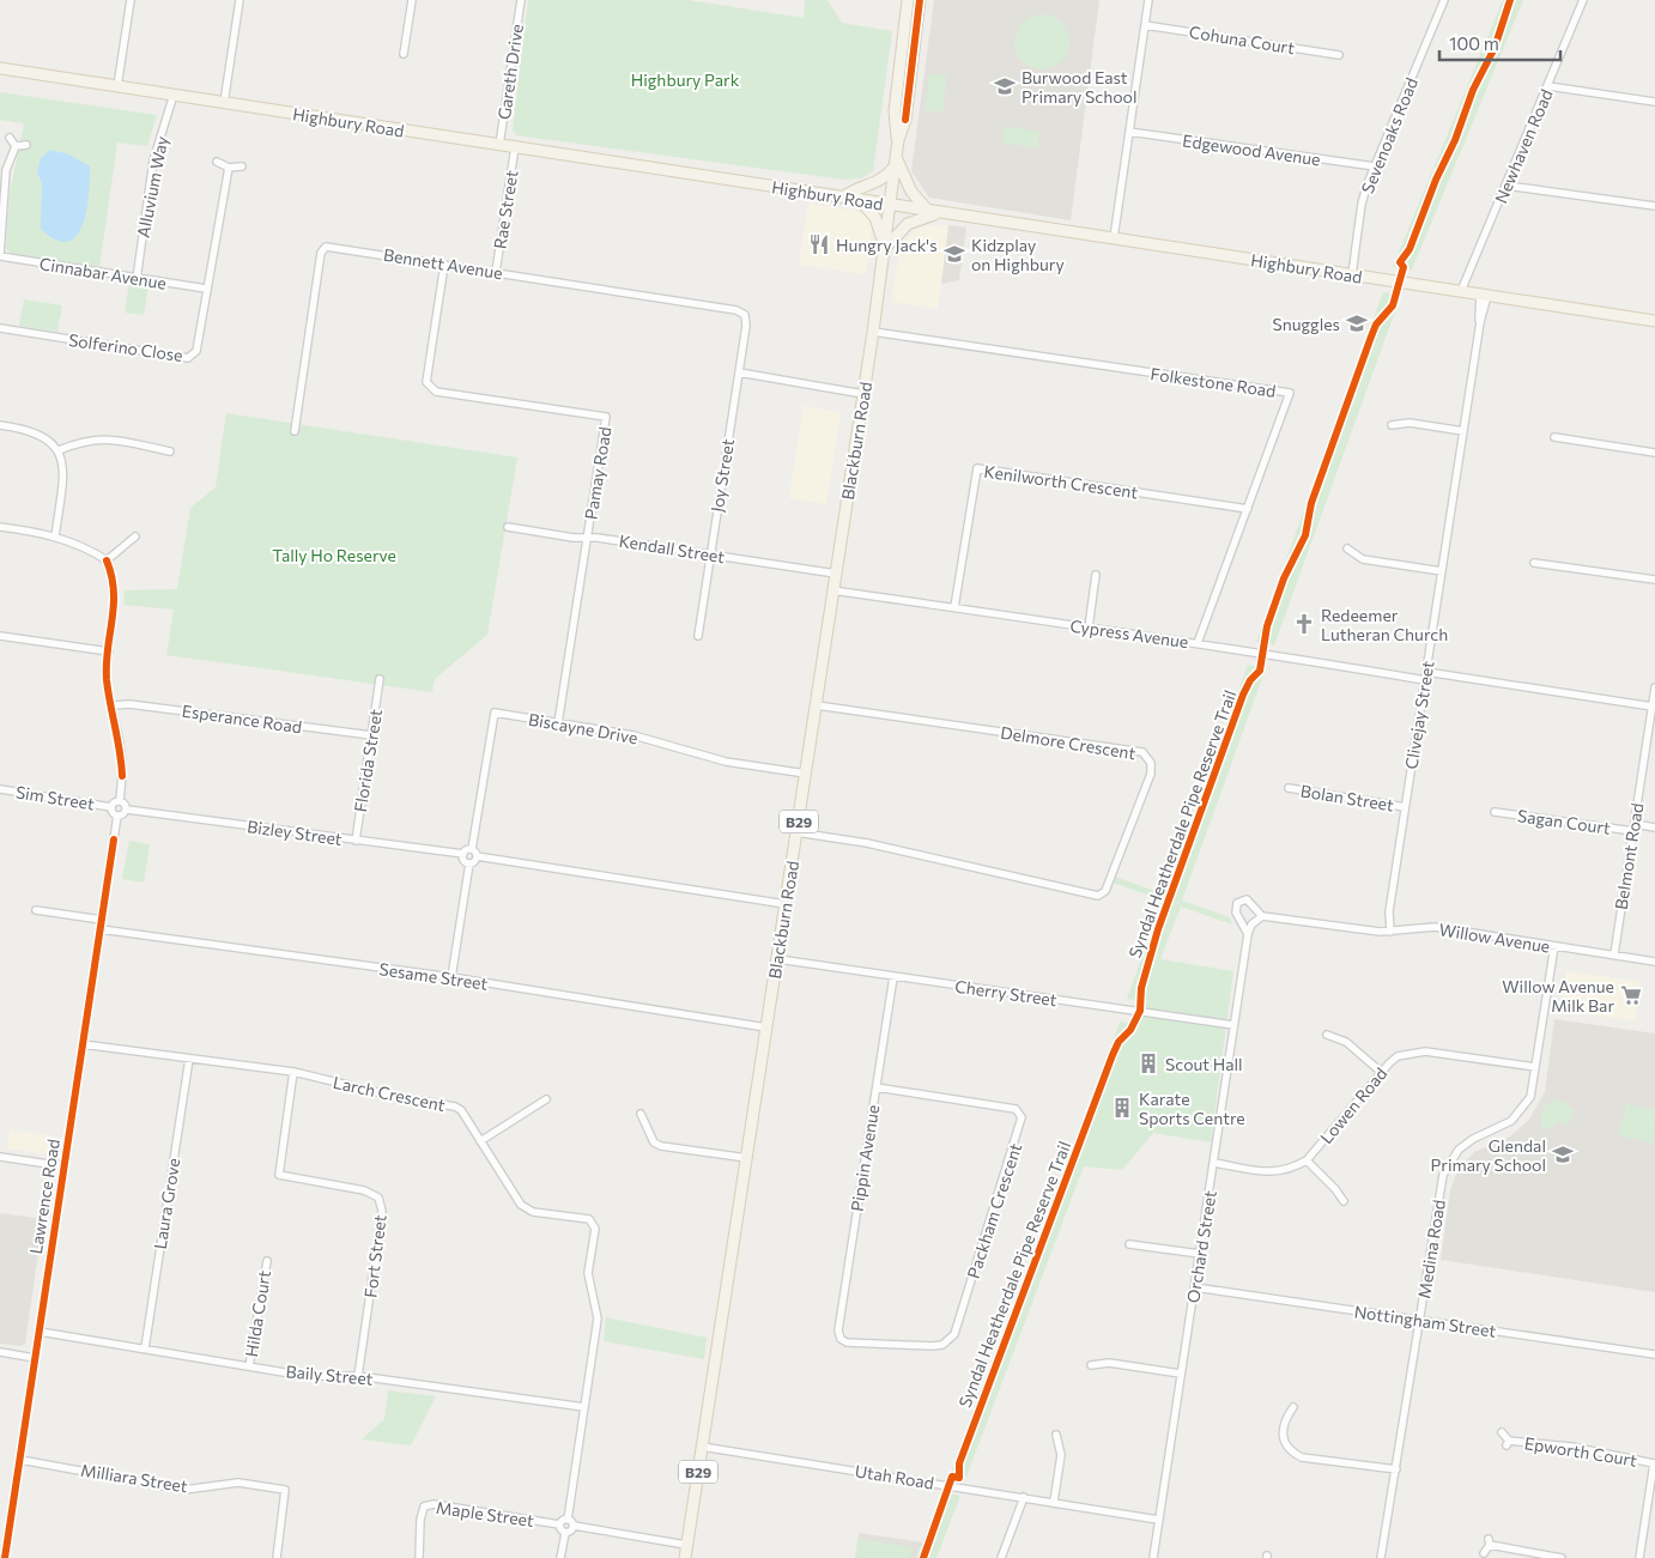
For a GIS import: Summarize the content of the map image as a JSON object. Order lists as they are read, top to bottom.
{
  "streets": {
    "main road": ["Highbury Road", "Blackburn Road", "B29"],
    "street": [
      "Cohuna Court",
      "Gareth Drive",
      "Sevenoaks Road",
      "Newhaven Road",
      "Edgewood Avenue",
      "Alluvium Way",
      "Rae Street",
      "Bennett Avenue",
      "Cinnabar Avenue",
      "Solferino Close",
      "Folkestone Road",
      "Pamay Road",
      "Joy Street",
      "Kenilworth Crescent",
      "Kendall Street",
      "Cypress Avenue",
      "Clivejay Street",
      "Esperance Road",
      "Biscayne Drive",
      "Delmore Crescent",
      "Florida Street",
      "Sim Street",
      "Bolan Street",
      "Sagan Court",
      "Bizley Street",
      "Belmont Road",
      "Willow Avenue",
      "Sesame Street",
      "Cherry Street",
      "Larch Crescent",
      "Lowen Road",
      "Pippin Avenue",
      "Lawrence Road",
      "Laura Grove",
      "Packham Crescent",
      "Orchard Street",
      "Medina Road",
      "Fort Street",
      "Hilda Court",
      "Nottingham Street",
      "Baily Street",
      "Epworth Court",
      "Utah Road",
      "Milliara Street",
      "Maple Street"
    ],
    "cycle path": ["Syndal Heatherdale Pipe Reserve Trail"]
  },
  "crossings": [
    ["Gareth Drive", "Highbury Road"],
    ["Highbury Road", "Sevenoaks Road"],
    ["Highbury Road", "Newhaven Road"],
    ["Highbury Road", "Alluvium Way"],
    ["Highbury Road", "Rae Street"],
    ["Highbury Road", "Blackburn Road"],
    ["Highbury Road", "Clivejay Street"],
    ["Sevenoaks Road", "Edgewood Avenue"],
    ["Alluvium Way", "Cinnabar Avenue"],
    ["Rae Street", "Bennett Avenue"],
    ["Bennett Avenue", "Pamay Road"],
    ["Bennett Avenue", "Joy Street"],
    ["Cinnabar Avenue", "Solferino Close"],
    ["Folkestone Road", "Blackburn Road"],
    ["Folkestone Road", "Kenilworth Crescent"],
    ["Folkestone Road", "Cypress Avenue"],
    ["Blackburn Road", "Kendall Street"],
    ["Blackburn Road", "Cypress Avenue"],
    ["Blackburn Road", "Biscayne Drive"],
    ["Blackburn Road", "Delmore Crescent"],
    ["Blackburn Road", "Sesame Street"],
    ["Blackburn Road", "Cherry Street"],
    ["Blackburn Road", "Utah Road"],
    ["Pamay Road", "Kendall Street"],
    ["Pamay Road", "Biscayne Drive"],
    ["Joy Street", "Kendall Street"],
    ["Kenilworth Crescent", "Cypress Avenue"],
    ["Cypress Avenue", "Clivejay Street"],
    ["Cypress Avenue", "Belmont Road"],
    ["Clivejay Street", "Bolan Street"],
    ["Clivejay Street", "Willow Avenue"],
    ["Esperance Road", "Florida Street"],
    ["Biscayne Drive", "Bizley Street"],
    ["Florida Street", "Bizley Street"],
    ["Sim Street", "Bizley Street"],
    ["Sim Street", "Lawrence Road"],
    ["Sagan Court", "Belmont Road"],
    ["Bizley Street", "Lawrence Road"],
    ["Belmont Road", "Willow Avenue"],
    ["Willow Avenue", "Orchard Street"],
    ["Willow Avenue", "Medina Road"],
    ["Sesame Street", "Lawrence Road"],
    ["Cherry Street", "Pippin Avenue"],
    ["Cherry Street", "Orchard Street"],
    ["Larch Crescent", "Lawrence Road"],
    ["Larch Crescent", "Laura Grove"],
    ["Larch Crescent", "Fort Street"],
    ["Larch Crescent", "Baily Street"],
    ["Lowen Road", "Orchard Street"],
    ["Lowen Road", "Medina Road"],
    ["Pippin Avenue", "Packham Crescent"],
    ["Lawrence Road", "Baily Street"],
    ["Lawrence Road", "Milliara Street"],
    ["Laura Grove", "Baily Street"],
    ["Orchard Street", "Nottingham Street"],
    ["Orchard Street", "Utah Road"],
    ["Medina Road", "Nottingham Street"],
    ["Fort Street", "Baily Street"],
    ["Hilda Court", "Baily Street"]
  ],
  "parks": ["Highbury Park", "Tally Ho Reserve"],
  "places": {
    "school or university": [
      "Burwood East Primary School",
      "Kidzplay on Highbury",
      "Snuggles",
      "Glendal Primary School"
    ],
    "restaurant": ["Hungry Jack's"],
    "church": ["Redeemer Lutheran Church"],
    "supermarket": ["Willow Avenue Milk Bar"],
    "building": ["Scout Hall", "Karate Sports Centre"]
  },
  "scale_bar": "100 m"
}
